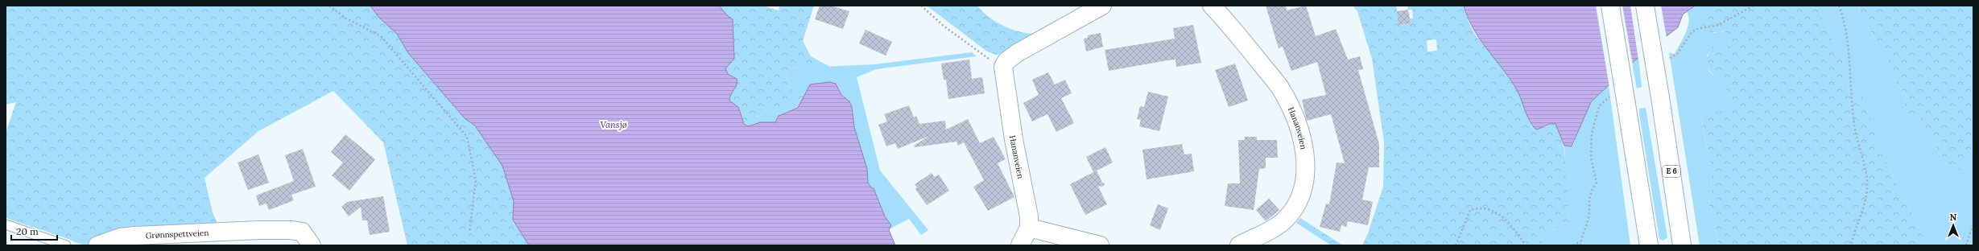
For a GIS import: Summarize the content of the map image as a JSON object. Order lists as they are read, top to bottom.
{
  "streets": {
    "main road": ["Hananveien", "E 6", "Grønnspettveien"]
  },
  "water": ["Vansjø"],
  "scale_bar": "20 m",
  "north": "top"
}
